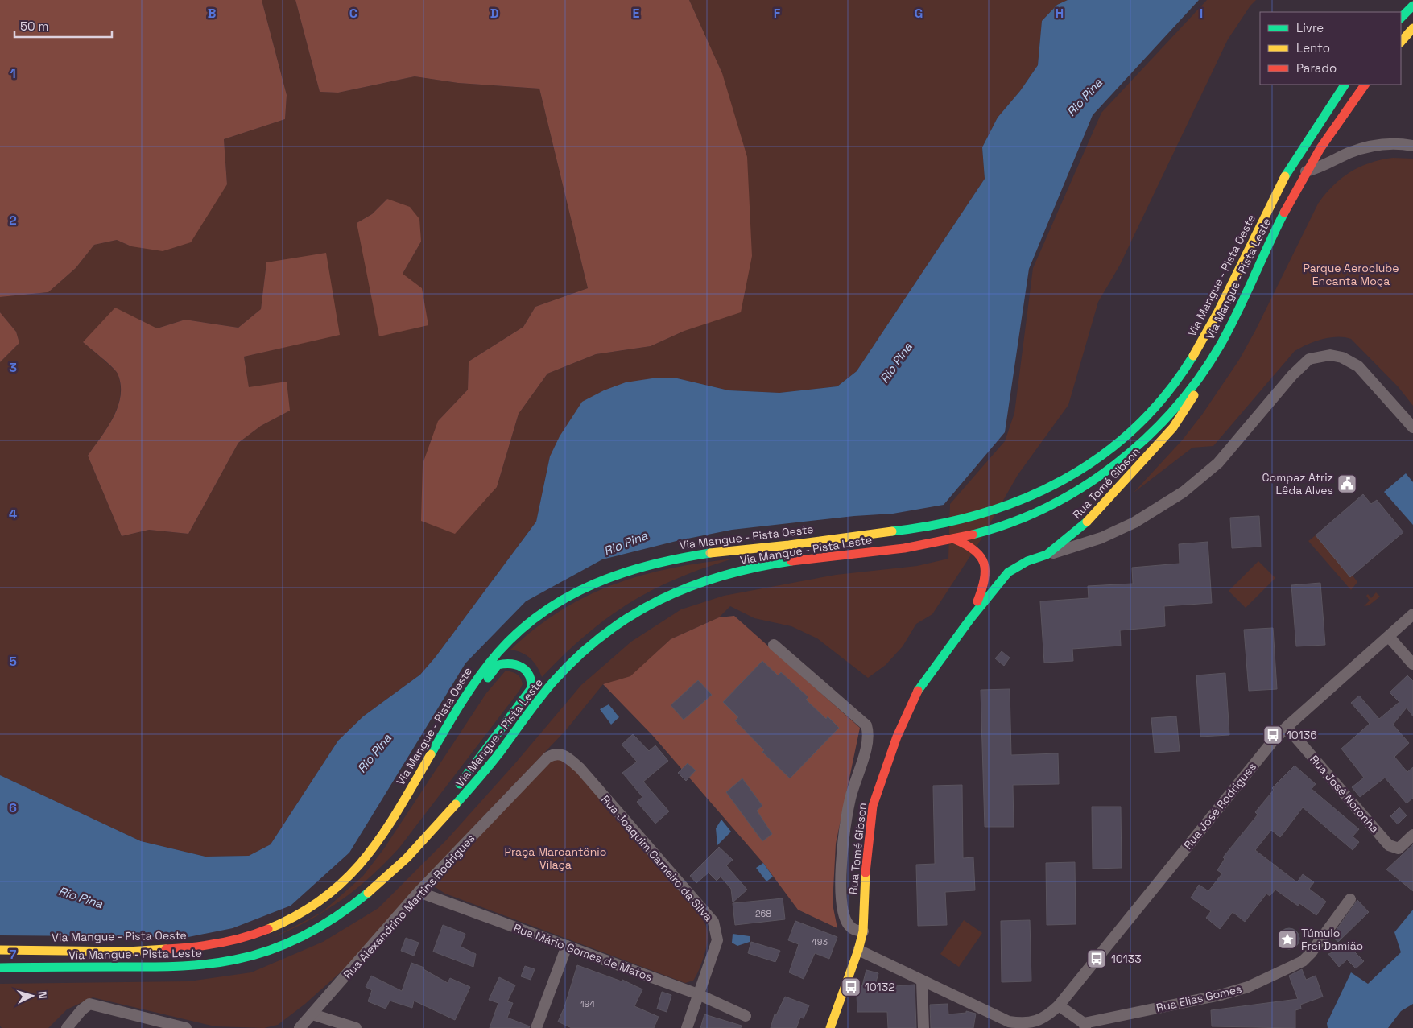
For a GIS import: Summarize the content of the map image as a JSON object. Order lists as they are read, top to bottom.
{
  "streets": {
    "main road": ["Via Mangue - Pista Oeste", "Via Mangue - Pista Leste", "Rua Tomé Gibson"],
    "street": [
      "Rua José Noronha",
      "Rua José Rodrigues",
      "Rua Joaquim Carneiro da Silva",
      "Rua Alexandrino Martins Rodrigues",
      "Rua Mário Gomes de Matos",
      "Rua Elias Gomes"
    ]
  },
  "crossings": [
    ["Via Mangue - Pista Leste", "Rua Tomé Gibson"],
    ["Rua José Noronha", "Rua José Rodrigues"],
    ["Rua Joaquim Carneiro da Silva", "Rua Alexandrino Martins Rodrigues"],
    ["Rua Joaquim Carneiro da Silva", "Rua Mário Gomes de Matos"],
    ["Rua Alexandrino Martins Rodrigues", "Rua Mário Gomes de Matos"]
  ],
  "water": ["Rio Pina"],
  "parks": ["Parque Aeroclube Encanta Moça", "Praça Marcantônio Vilaça"],
  "places": {
    "public building": ["Compaz Atriz Lêda Alves"],
    "bus stop": ["10136", "10133", "10132"],
    "place": ["Túmulo Frei Damião"]
  },
  "house_numbers": ["268", "493", "194"],
  "legend": ["Livre", "Lento", "Parado"],
  "scale_bar": "50 m",
  "north": "right",
  "grid": {
    "columns": [
      "B",
      "C",
      "D",
      "E",
      "F",
      "G",
      "H",
      "I"
    ],
    "rows": [
      "1",
      "2",
      "3",
      "4",
      "5",
      "6",
      "7"
    ]
  }
}
